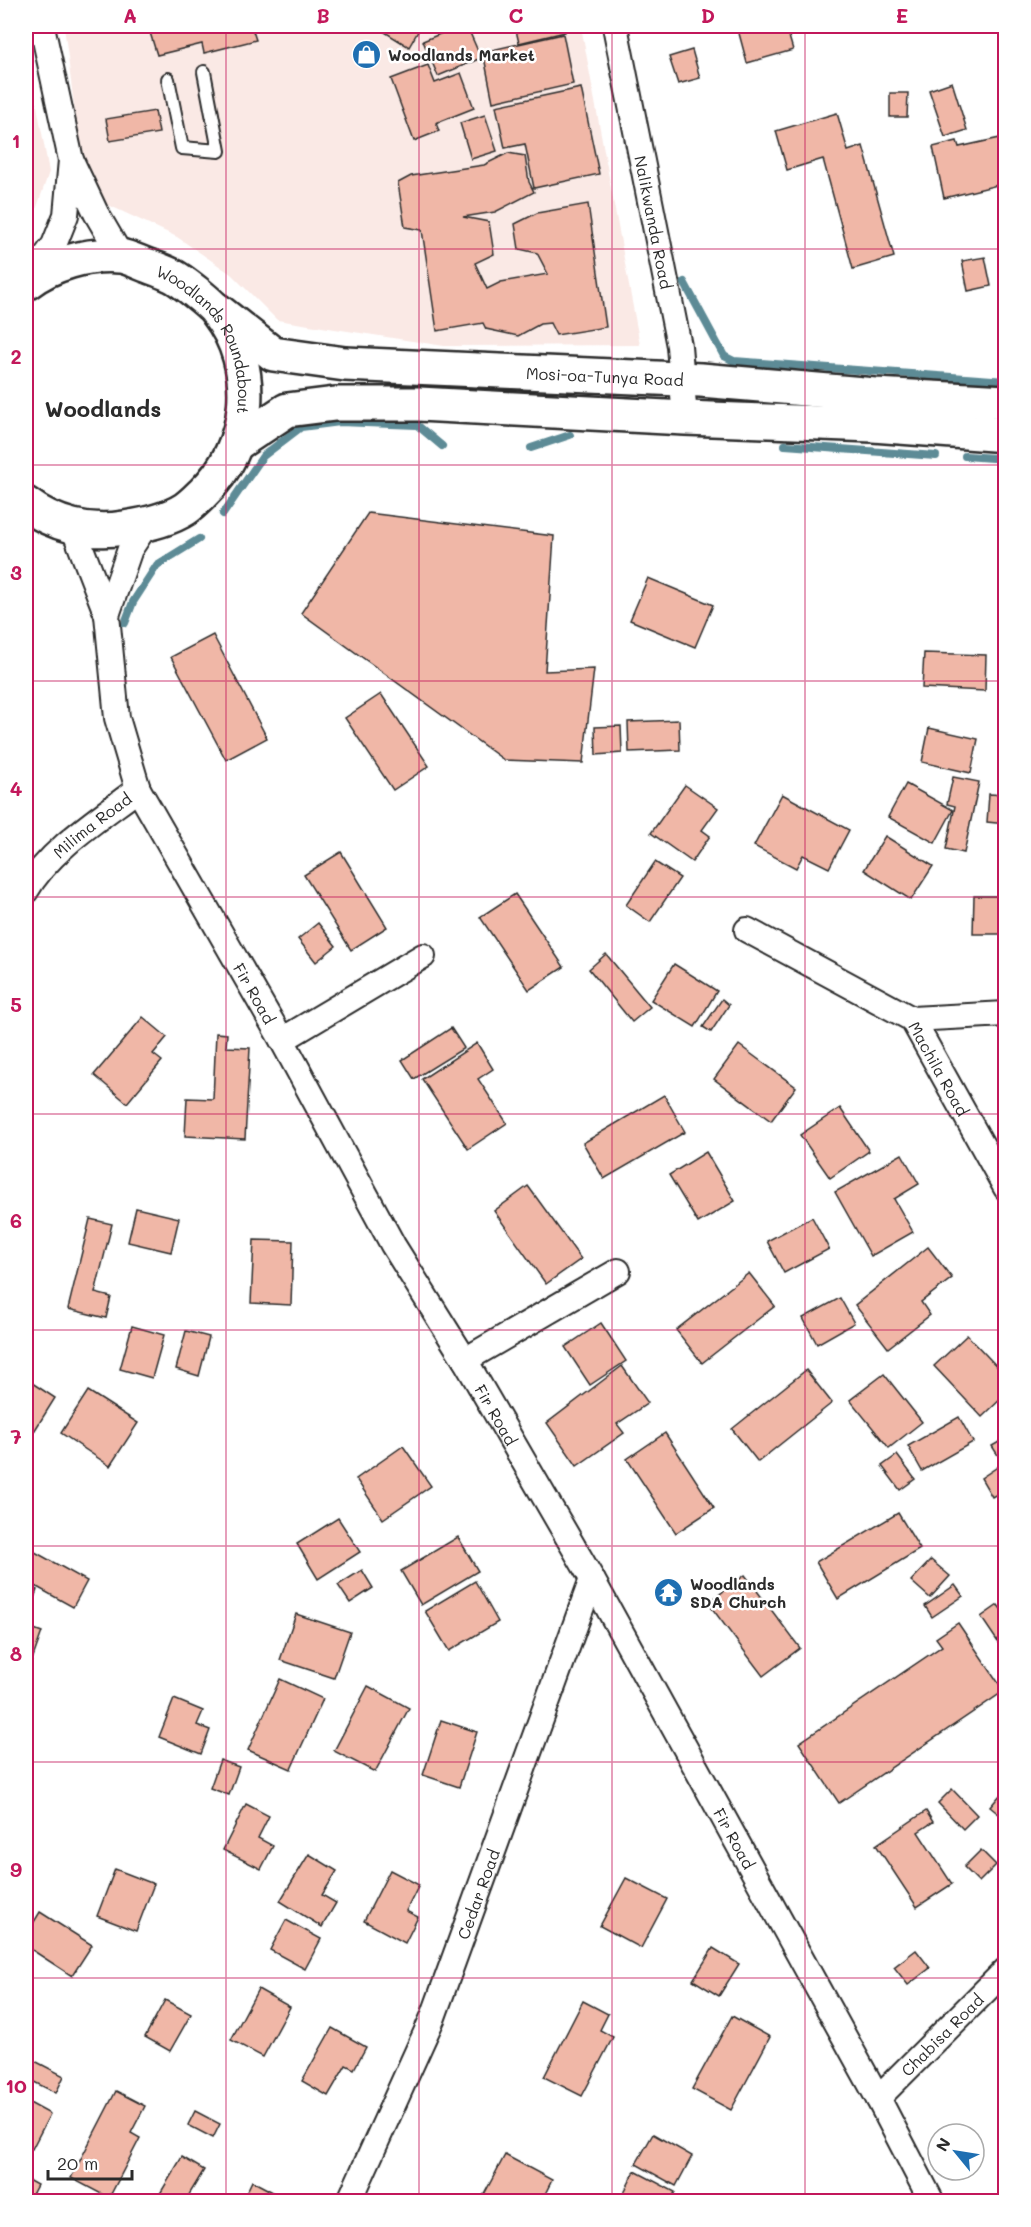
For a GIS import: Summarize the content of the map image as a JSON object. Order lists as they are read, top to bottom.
{
  "streets": {
    "main road": ["Woodlands Roundabout", "Mosi-oa-Tunya Road"],
    "street": [
      "Nalikwanda Road",
      "Milima Road",
      "Fir Road",
      "Machila Road",
      "Cedar Road",
      "Chabisa Road"
    ]
  },
  "crossings": [
    ["Nalikwanda Road", "Mosi-oa-Tunya Road"],
    ["Woodlands Roundabout", "Mosi-oa-Tunya Road"],
    ["Woodlands Roundabout", "Fir Road"],
    ["Milima Road", "Fir Road"],
    ["Fir Road", "Cedar Road"],
    ["Fir Road", "Chabisa Road"]
  ],
  "districts": ["Woodlands"],
  "places": {
    "shop": ["Woodlands Market"],
    "temple": ["Woodlands SDA Church"]
  },
  "scale_bar": "20 m",
  "north": "top left",
  "grid": {
    "columns": [
      "A",
      "B",
      "C",
      "D",
      "E"
    ],
    "rows": [
      "1",
      "2",
      "3",
      "4",
      "5",
      "6",
      "7",
      "8",
      "9",
      "10"
    ]
  }
}
